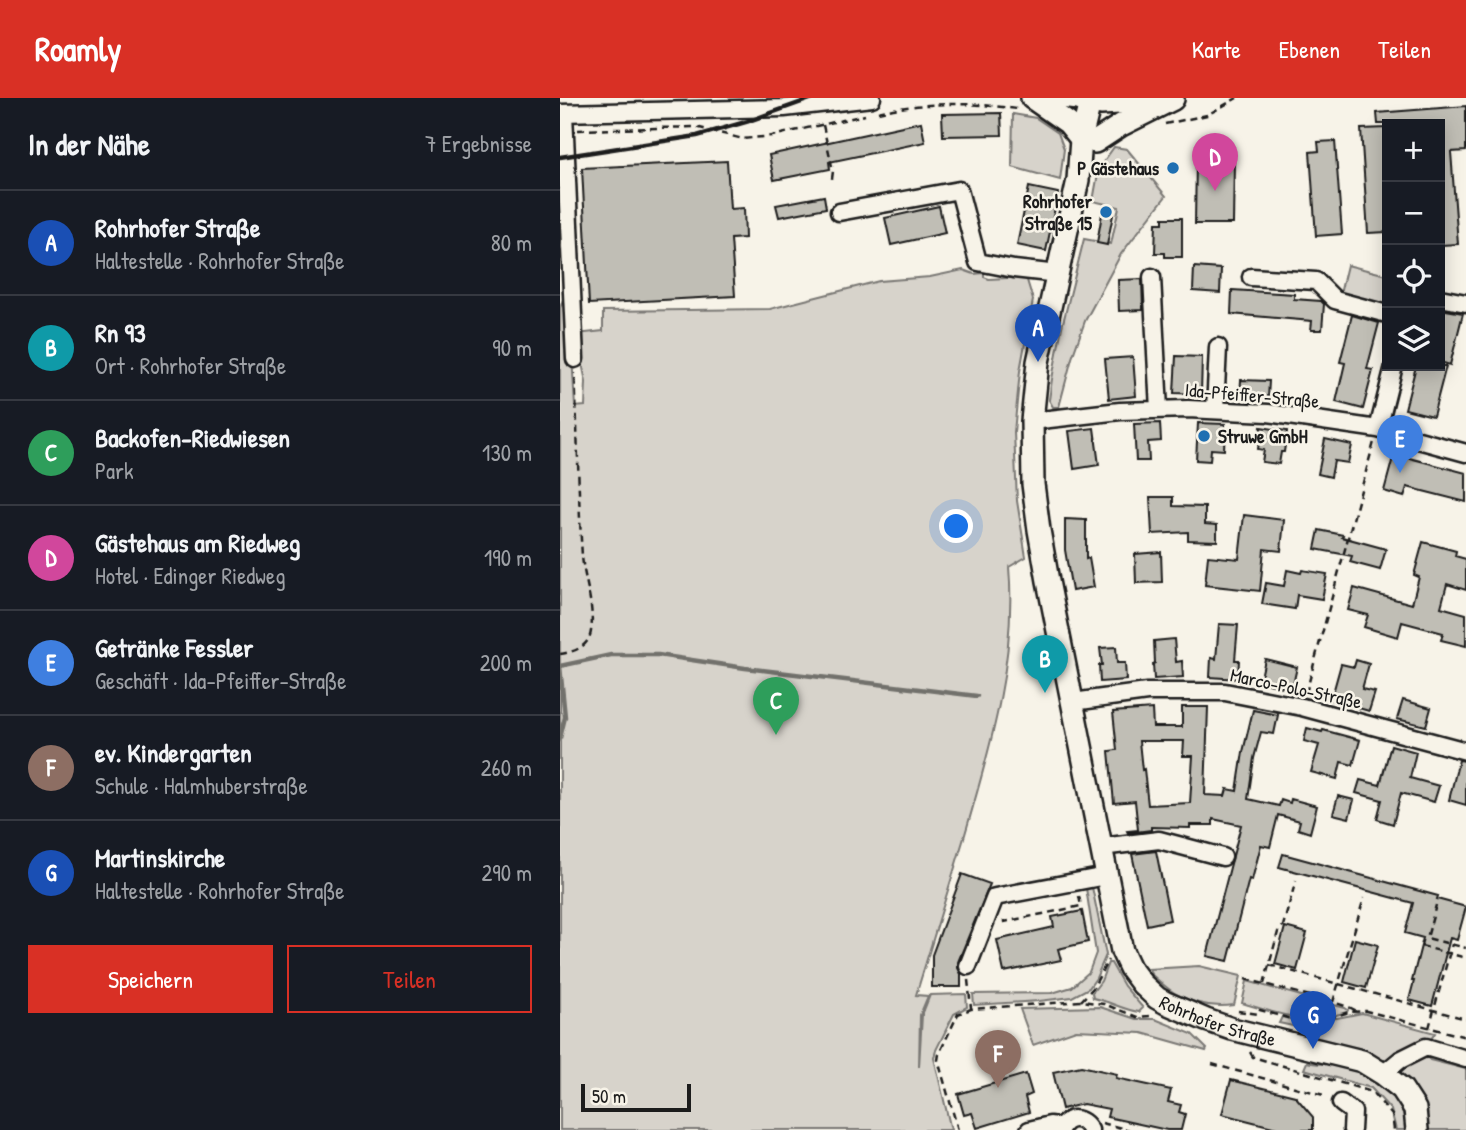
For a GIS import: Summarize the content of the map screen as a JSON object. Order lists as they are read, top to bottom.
{
  "streets": {
    "main road": ["Rohrhofer Straße"],
    "street": ["Ida-Pfeiffer-Straße", "Marco-Polo-Straße"]
  },
  "crossings": [
    ["Ida-Pfeiffer-Straße", "Rohrhofer Straße"],
    ["Marco-Polo-Straße", "Rohrhofer Straße"]
  ],
  "places": ["P Gästehaus", "Rohrhofer Straße 15", "Struwe GmbH"],
  "scale_bar": "50 m",
  "page": {
    "header": "Roamly",
    "nav": ["Karte", "Ebenen", "Teilen"],
    "heading": ["In der Nähe", "7 Ergebnisse"],
    "map_buttons": ["+", "−"],
    "pins": [
      "D",
      "A",
      "E",
      "B",
      "C",
      "G",
      "F"
    ],
    "list": [
      {
        "mark": "A",
        "name": "Rohrhofer Straße",
        "note": "Haltestelle · Rohrhofer Straße",
        "value": "80 m"
      },
      {
        "mark": "B",
        "name": "Rn 93",
        "note": "Ort · Rohrhofer Straße",
        "value": "90 m"
      },
      {
        "mark": "C",
        "name": "Backofen-Riedwiesen",
        "note": "Park",
        "value": "130 m"
      },
      {
        "mark": "D",
        "name": "Gästehaus am Riedweg",
        "note": "Hotel · Edinger Riedweg",
        "value": "190 m"
      },
      {
        "mark": "E",
        "name": "Getränke Fessler",
        "note": "Geschäft · Ida-Pfeiffer-Straße",
        "value": "200 m"
      },
      {
        "mark": "F",
        "name": "ev. Kindergarten",
        "note": "Schule · Halmhuberstraße",
        "value": "260 m"
      },
      {
        "mark": "G",
        "name": "Martinskirche",
        "note": "Haltestelle · Rohrhofer Straße",
        "value": "290 m"
      }
    ],
    "buttons": ["Speichern", "Teilen"],
    "scale": "50 m"
  }
}
